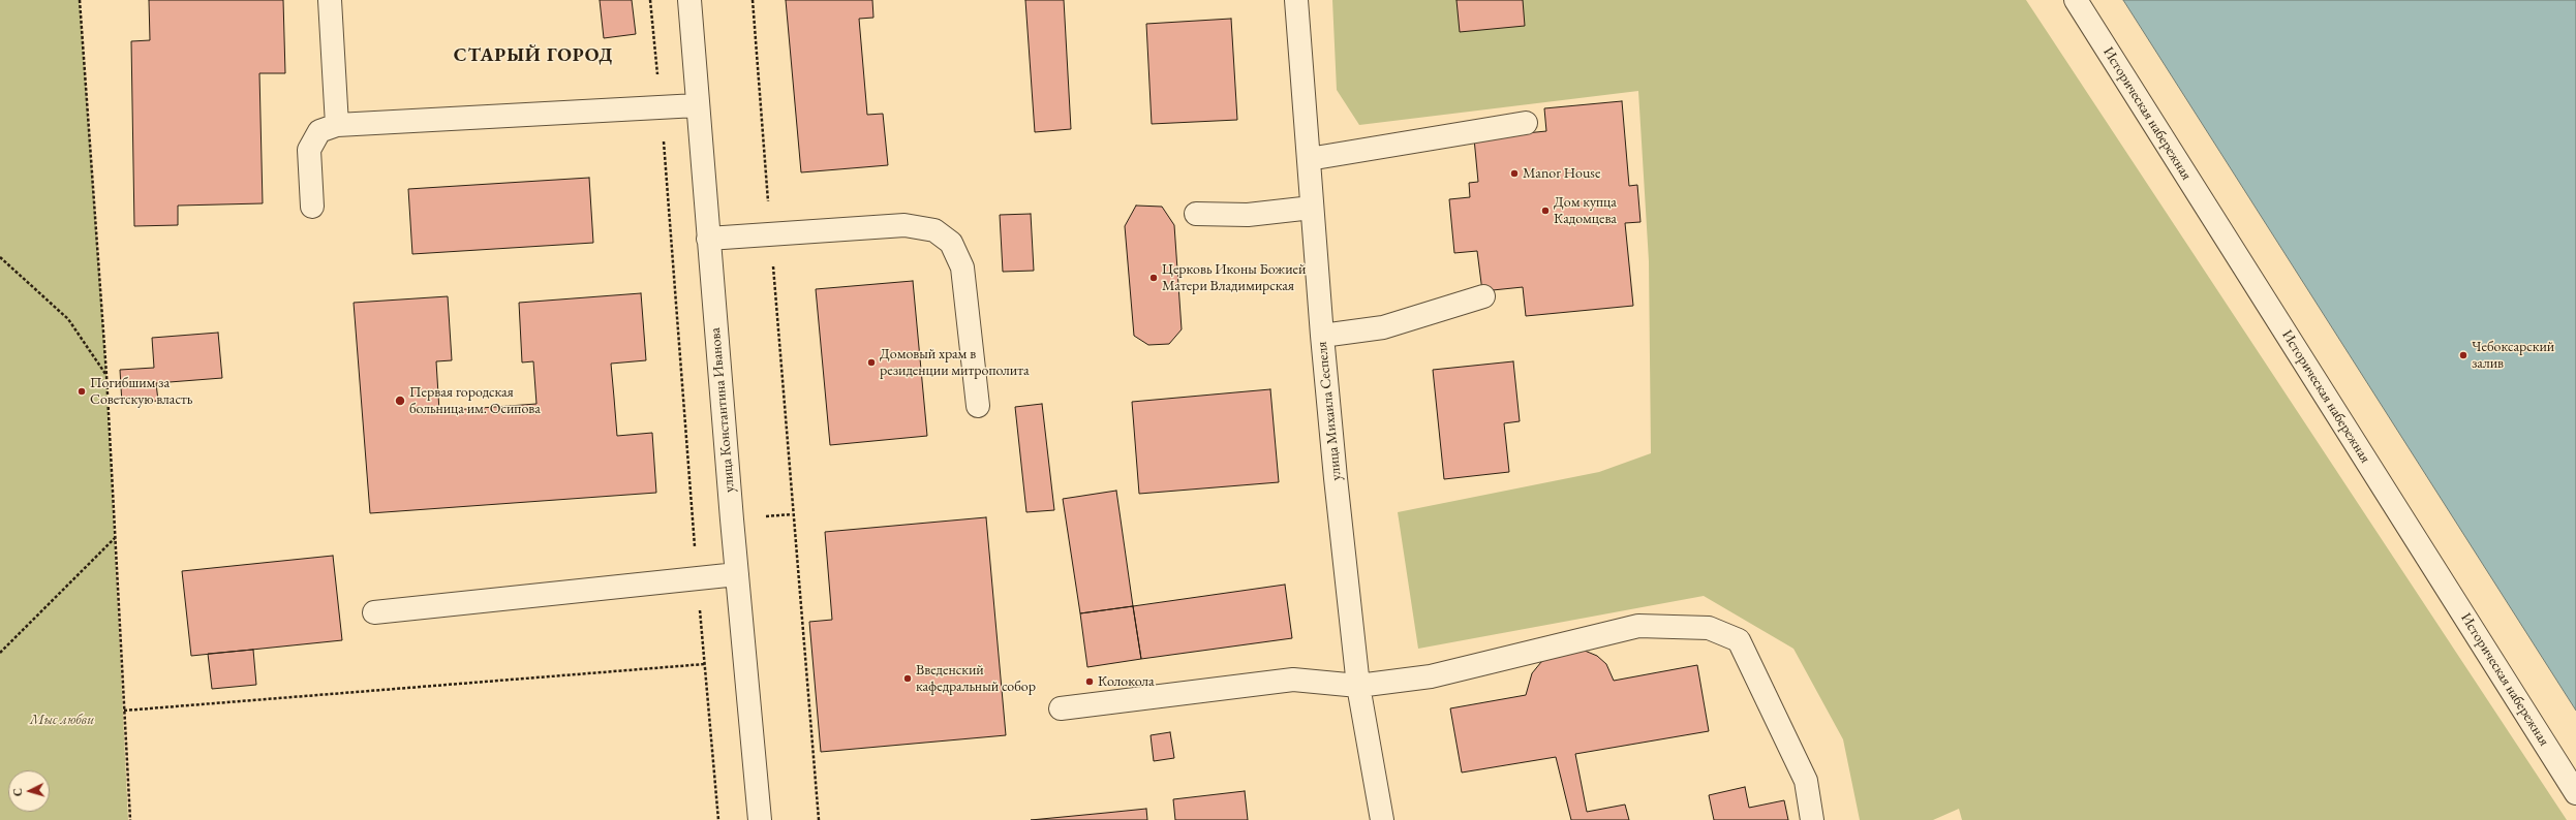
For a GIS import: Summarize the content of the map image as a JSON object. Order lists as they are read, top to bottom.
{
  "streets": {
    "street": ["Историческая набережная", "улица Константина Иванова", "улица Михаила Сеспеля"]
  },
  "districts": ["СТАРЫЙ ГОРОД"],
  "parks": ["Мыс любви"],
  "places": [
    "Manor House",
    "Дом купца Кадомцева",
    "Церковь Иконы Божией Матери Владимирская",
    "Чебоксарский залив",
    "Домовый храм в резиденции митрополита",
    "Погибшим за Советскую власть",
    "Первая городская больница им. Осипова",
    "Введенский кафедральный собор",
    "Колокола"
  ],
  "north": "left"
}
